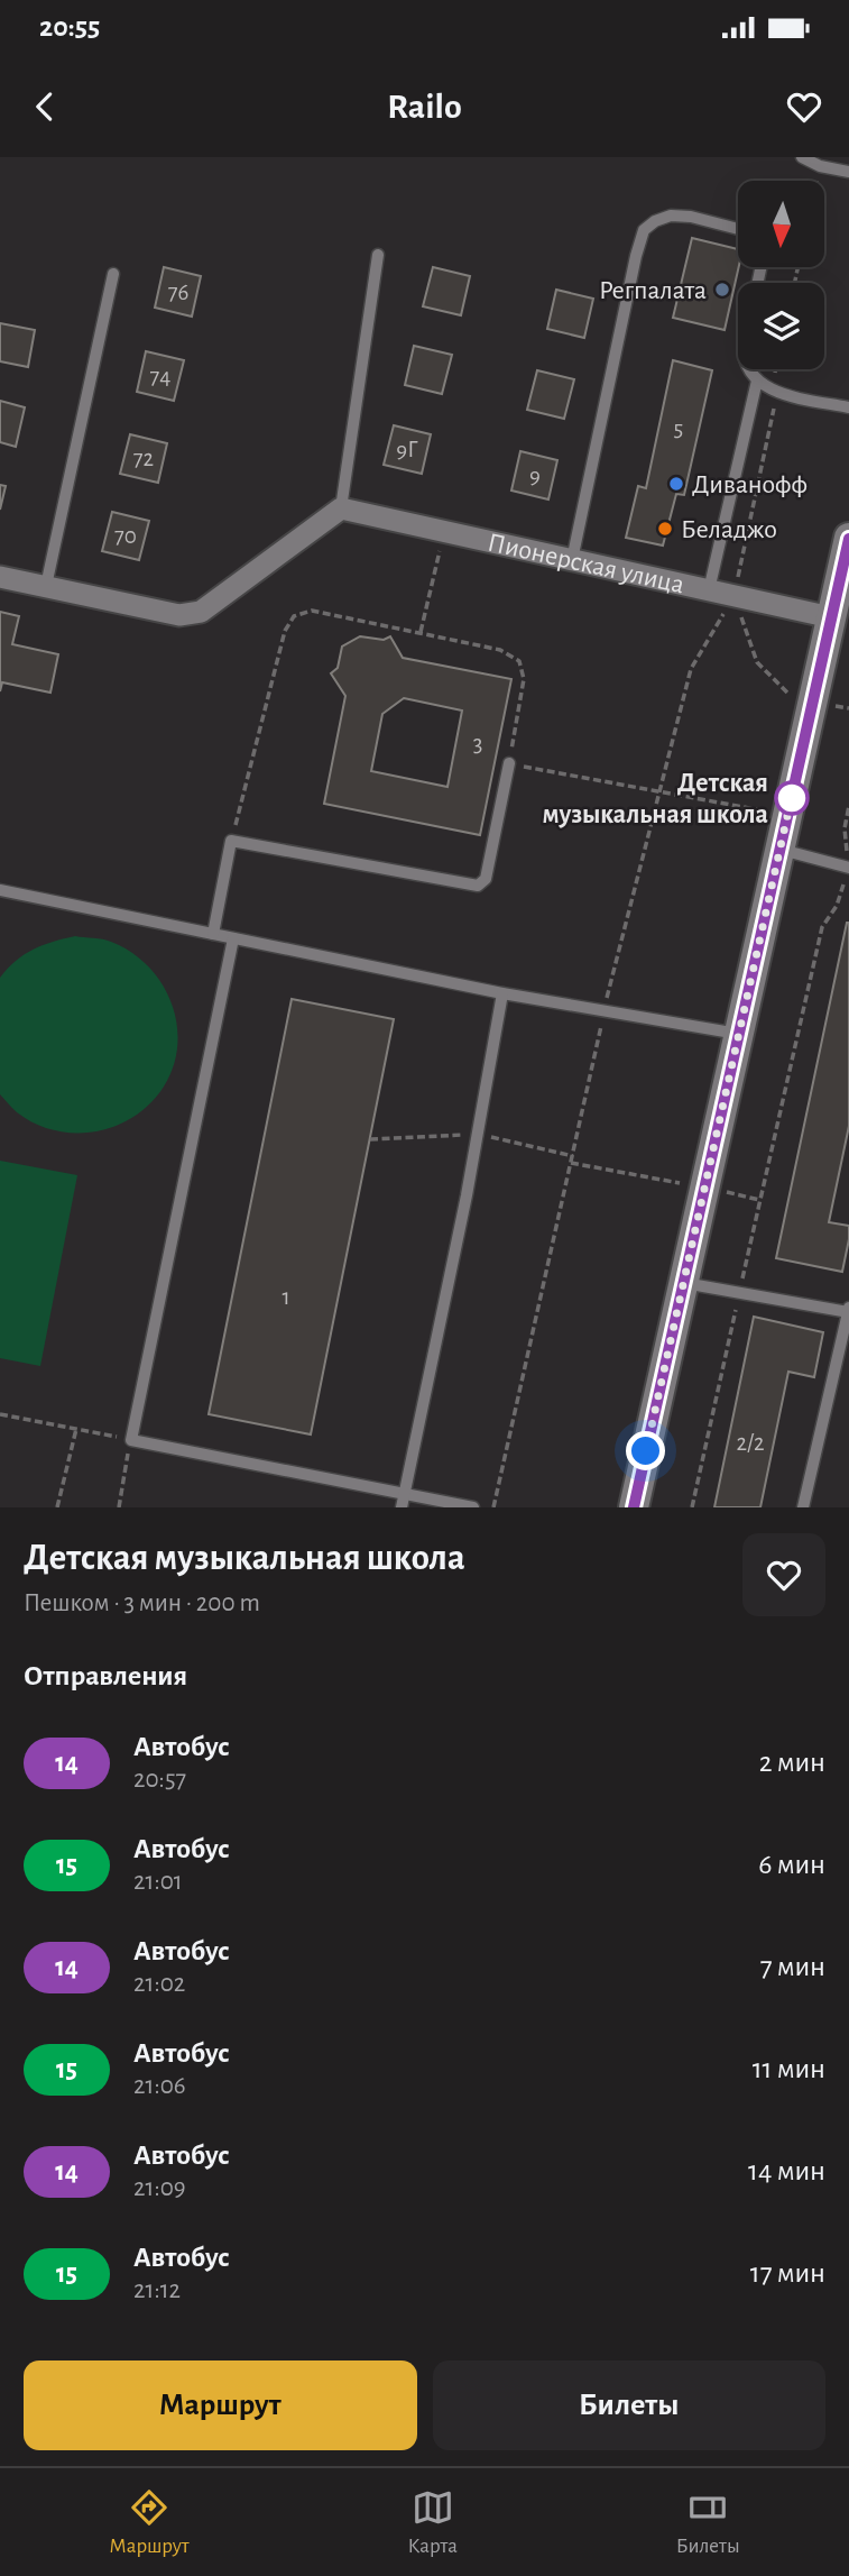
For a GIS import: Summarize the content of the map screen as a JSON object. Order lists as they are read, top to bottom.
{
  "streets": {
    "street": ["Пионерская улица"]
  },
  "places": [
    "Регпалата",
    "Диванофф",
    "Беладжо",
    "Детская музыкальная школа"
  ],
  "lines": ["bus line 14"],
  "house_numbers": [
    "76",
    "74",
    "5",
    "9Г",
    "72",
    "9",
    "70",
    "3",
    "1",
    "2/2"
  ],
  "north": "bottom",
  "page": {
    "status": "20:55",
    "header": "Railo",
    "heading": [
      ["Детская музыкальная школа", "Пешком · 3 мин · 200 m"],
      "Отправления"
    ],
    "list": [
      {
        "mark": "14",
        "name": "Автобус",
        "note": "20:57",
        "value": "2 мин"
      },
      {
        "mark": "15",
        "name": "Автобус",
        "note": "21:01",
        "value": "6 мин"
      },
      {
        "mark": "14",
        "name": "Автобус",
        "note": "21:02",
        "value": "7 мин"
      },
      {
        "mark": "15",
        "name": "Автобус",
        "note": "21:06",
        "value": "11 мин"
      },
      {
        "mark": "14",
        "name": "Автобус",
        "note": "21:09",
        "value": "14 мин"
      },
      {
        "mark": "15",
        "name": "Автобус",
        "note": "21:12",
        "value": "17 мин"
      }
    ],
    "buttons": ["Маршрут", "Билеты"],
    "tabs": ["Маршрут", "Карта", "Билеты"]
  }
}
